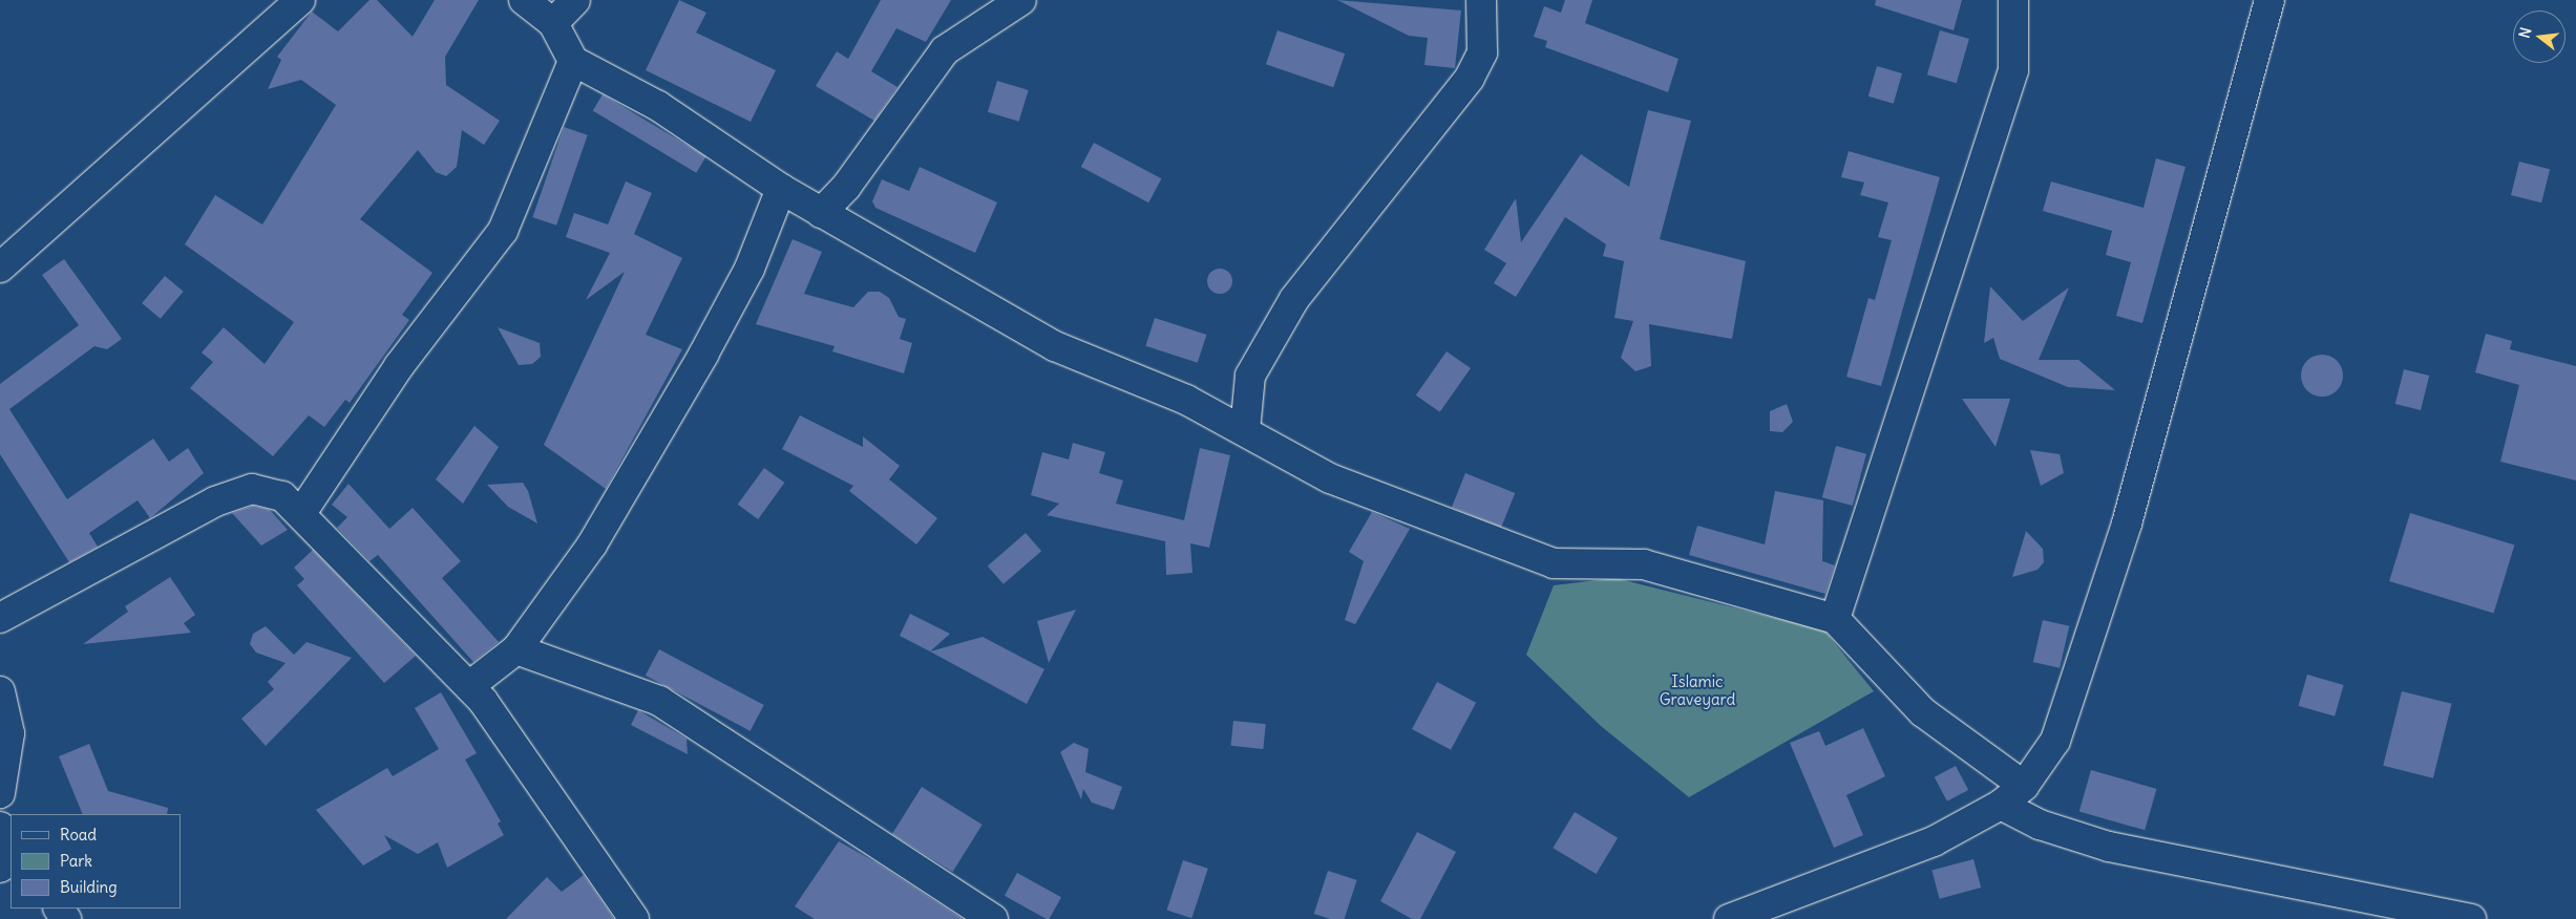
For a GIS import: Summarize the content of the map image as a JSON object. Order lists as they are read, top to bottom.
{
  "parks": ["Islamic Graveyard"],
  "legend": ["Road", "Park", "Building"],
  "north": "left"
}
